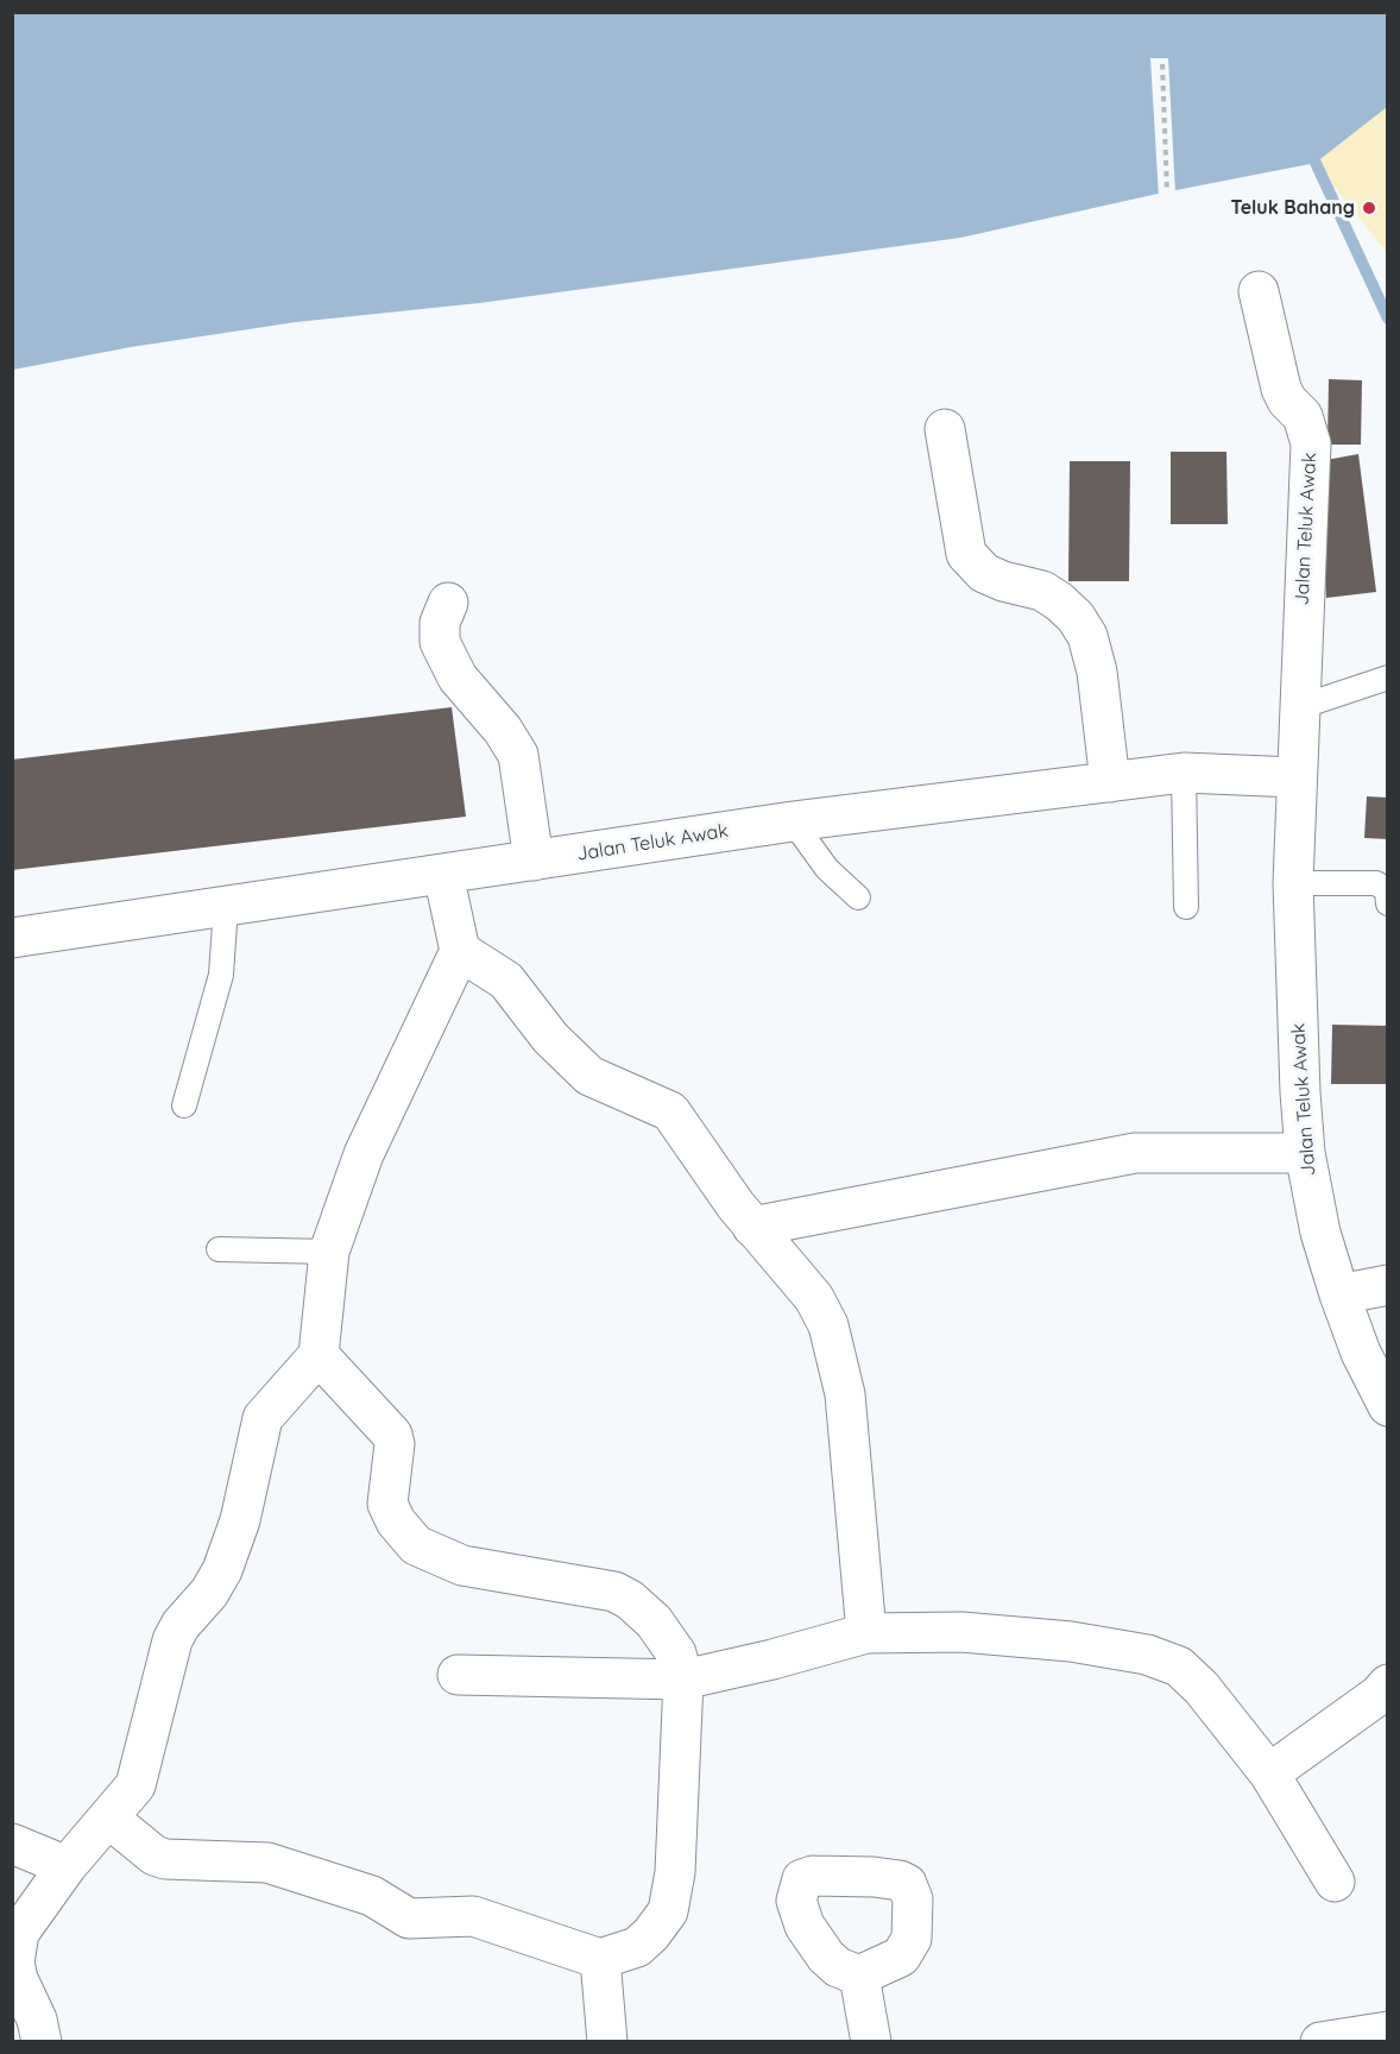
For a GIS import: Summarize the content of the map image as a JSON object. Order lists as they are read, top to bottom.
{
  "streets": {
    "street": ["Jalan Teluk Awak"]
  },
  "places": ["Teluk Bahang"]
}
